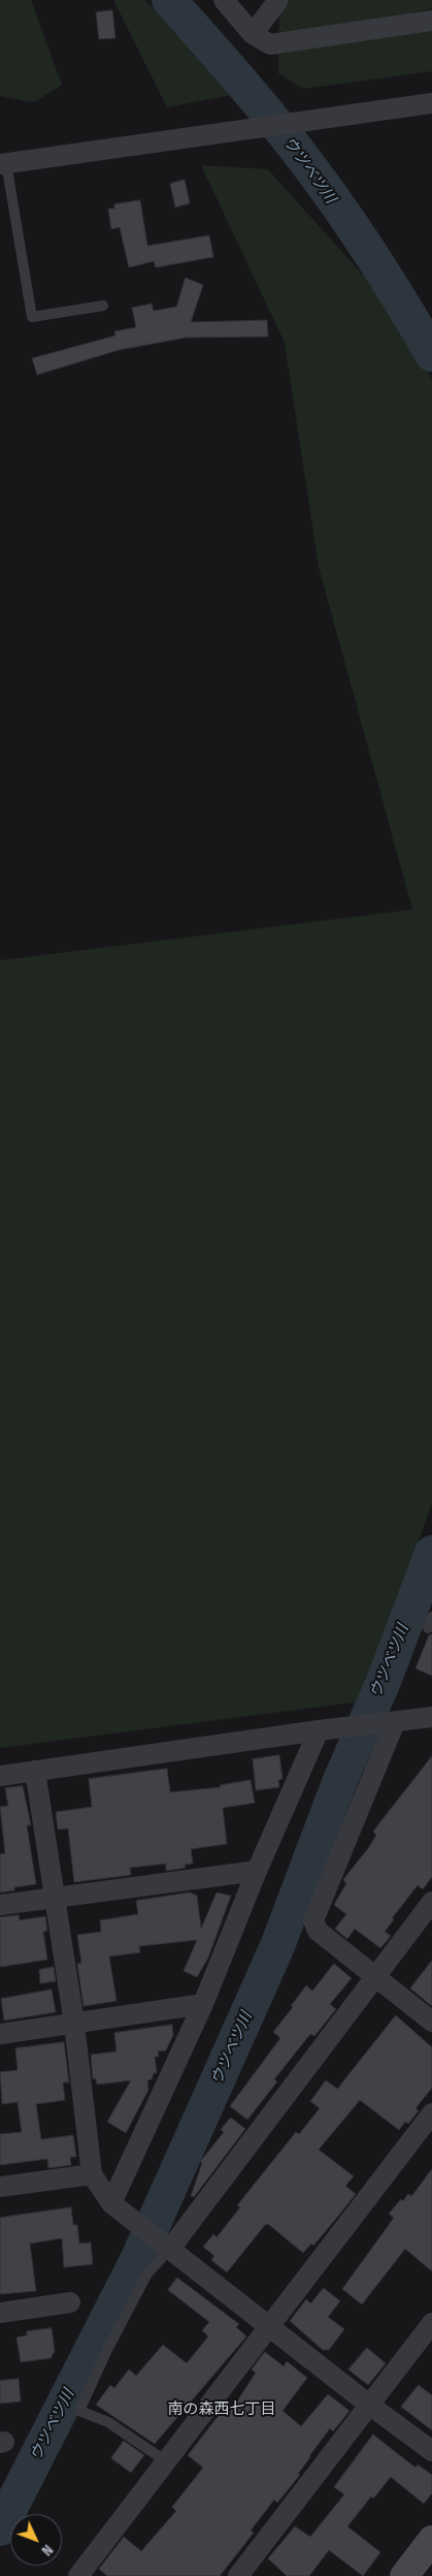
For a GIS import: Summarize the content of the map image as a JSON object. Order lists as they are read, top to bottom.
{
  "districts": ["南の森西七丁目"],
  "water": ["ウツベツ川"],
  "north": "bottom right"
}
